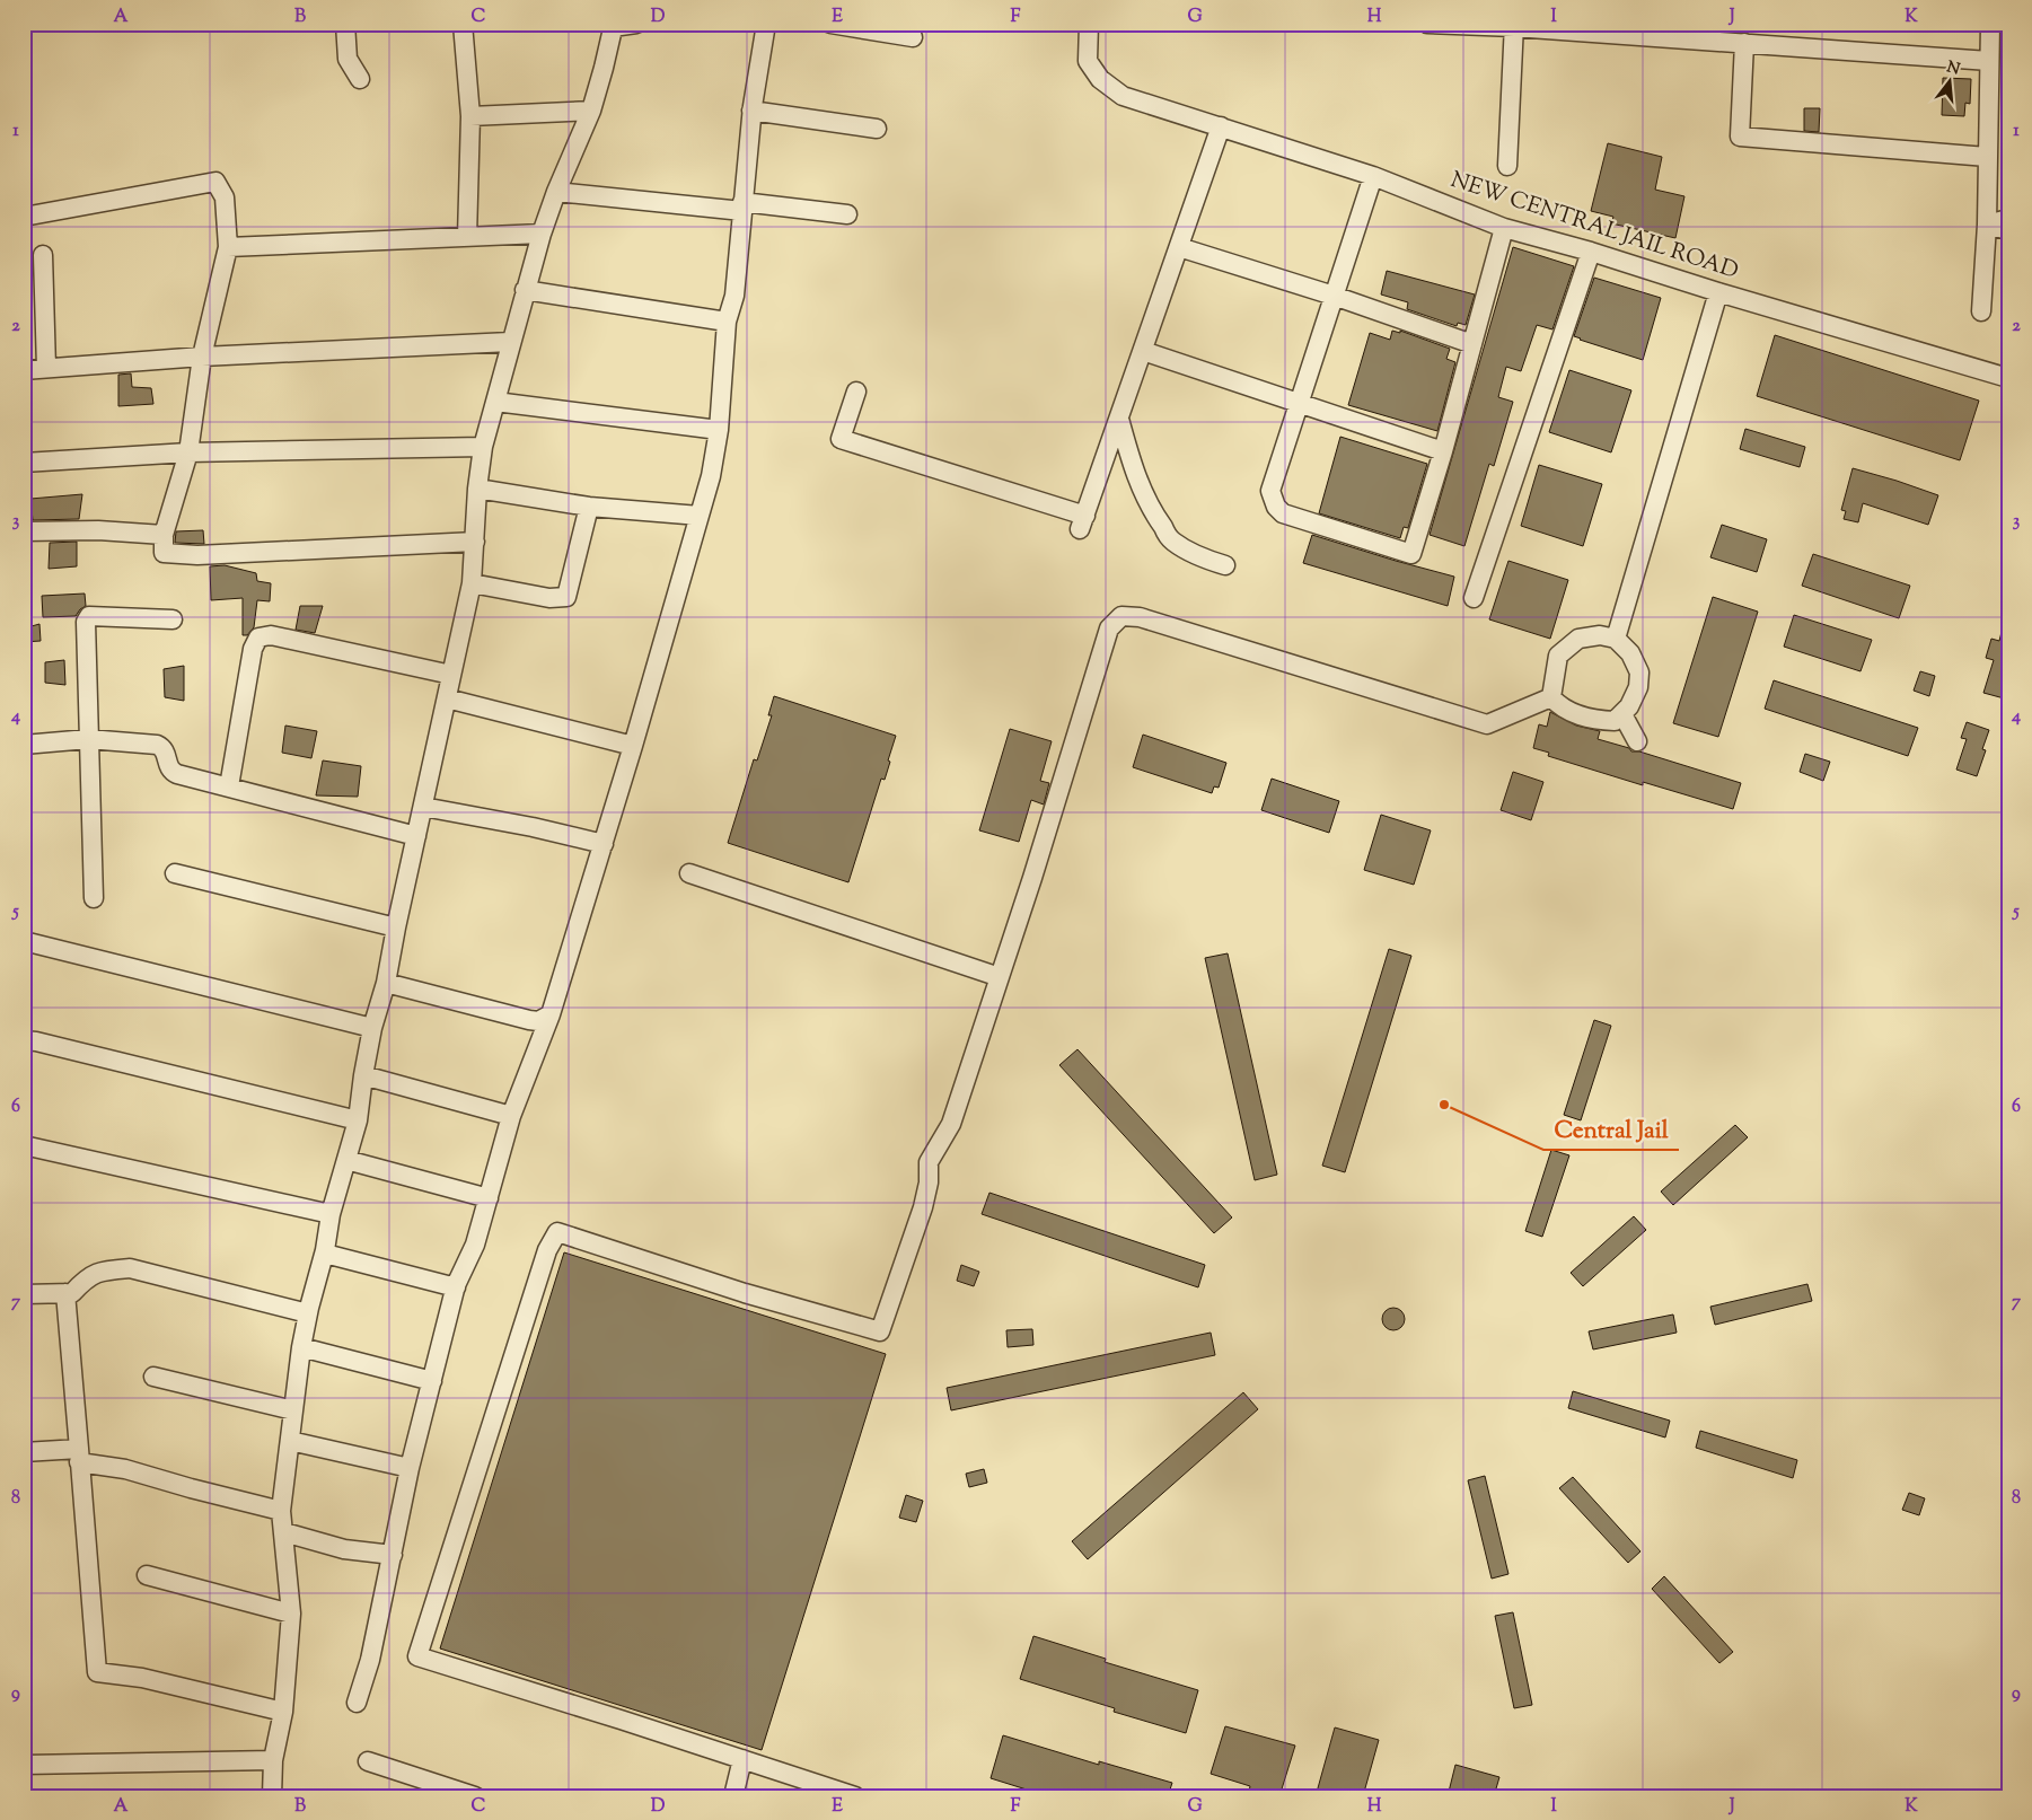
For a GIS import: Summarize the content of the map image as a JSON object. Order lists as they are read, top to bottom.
{
  "streets": {
    "street": ["NEW CENTRAL JAIL ROAD"]
  },
  "places": ["Central Jail"],
  "north": "top",
  "grid": {
    "columns": [
      "A",
      "B",
      "C",
      "D",
      "E",
      "F",
      "G",
      "H",
      "I",
      "J",
      "K"
    ],
    "rows": [
      "1",
      "2",
      "3",
      "4",
      "5",
      "6",
      "7",
      "8",
      "9"
    ]
  }
}
